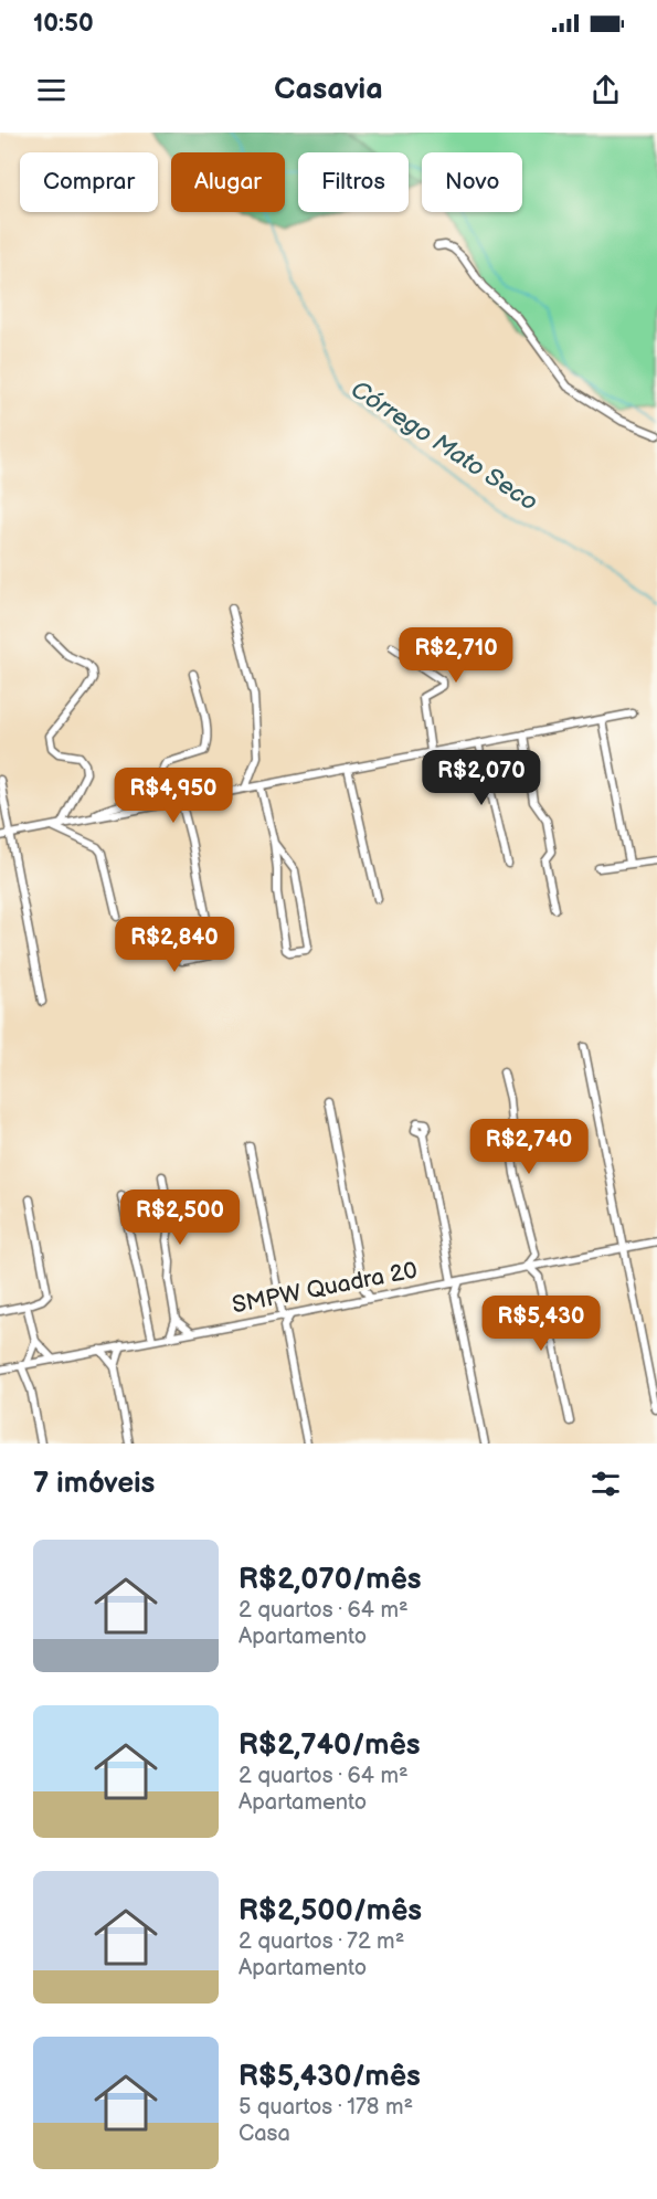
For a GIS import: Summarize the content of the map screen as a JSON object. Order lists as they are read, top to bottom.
{
  "streets": {
    "street": ["SMPW Quadra 20"]
  },
  "water": ["Córrego Mato Seco"],
  "page": {
    "status": "10:50",
    "header": "Casavia",
    "chip": [
      "Comprar",
      "Alugar",
      "Filtros",
      "Novo"
    ],
    "price": [
      "R$2,710",
      "R$2,070",
      "R$4,950",
      "R$2,840",
      "R$2,740",
      "R$2,500",
      "R$5,430"
    ],
    "heading": "7 imóveis",
    "list": [
      {
        "name": "R$2,070/mês",
        "note": "2 quartos · 64 m² · Apartamento"
      },
      {
        "name": "R$2,740/mês",
        "note": "2 quartos · 64 m² · Apartamento"
      },
      {
        "name": "R$2,500/mês",
        "note": "2 quartos · 72 m² · Apartamento"
      },
      {
        "name": "R$5,430/mês",
        "note": "5 quartos · 178 m² · Casa"
      }
    ]
  }
}
